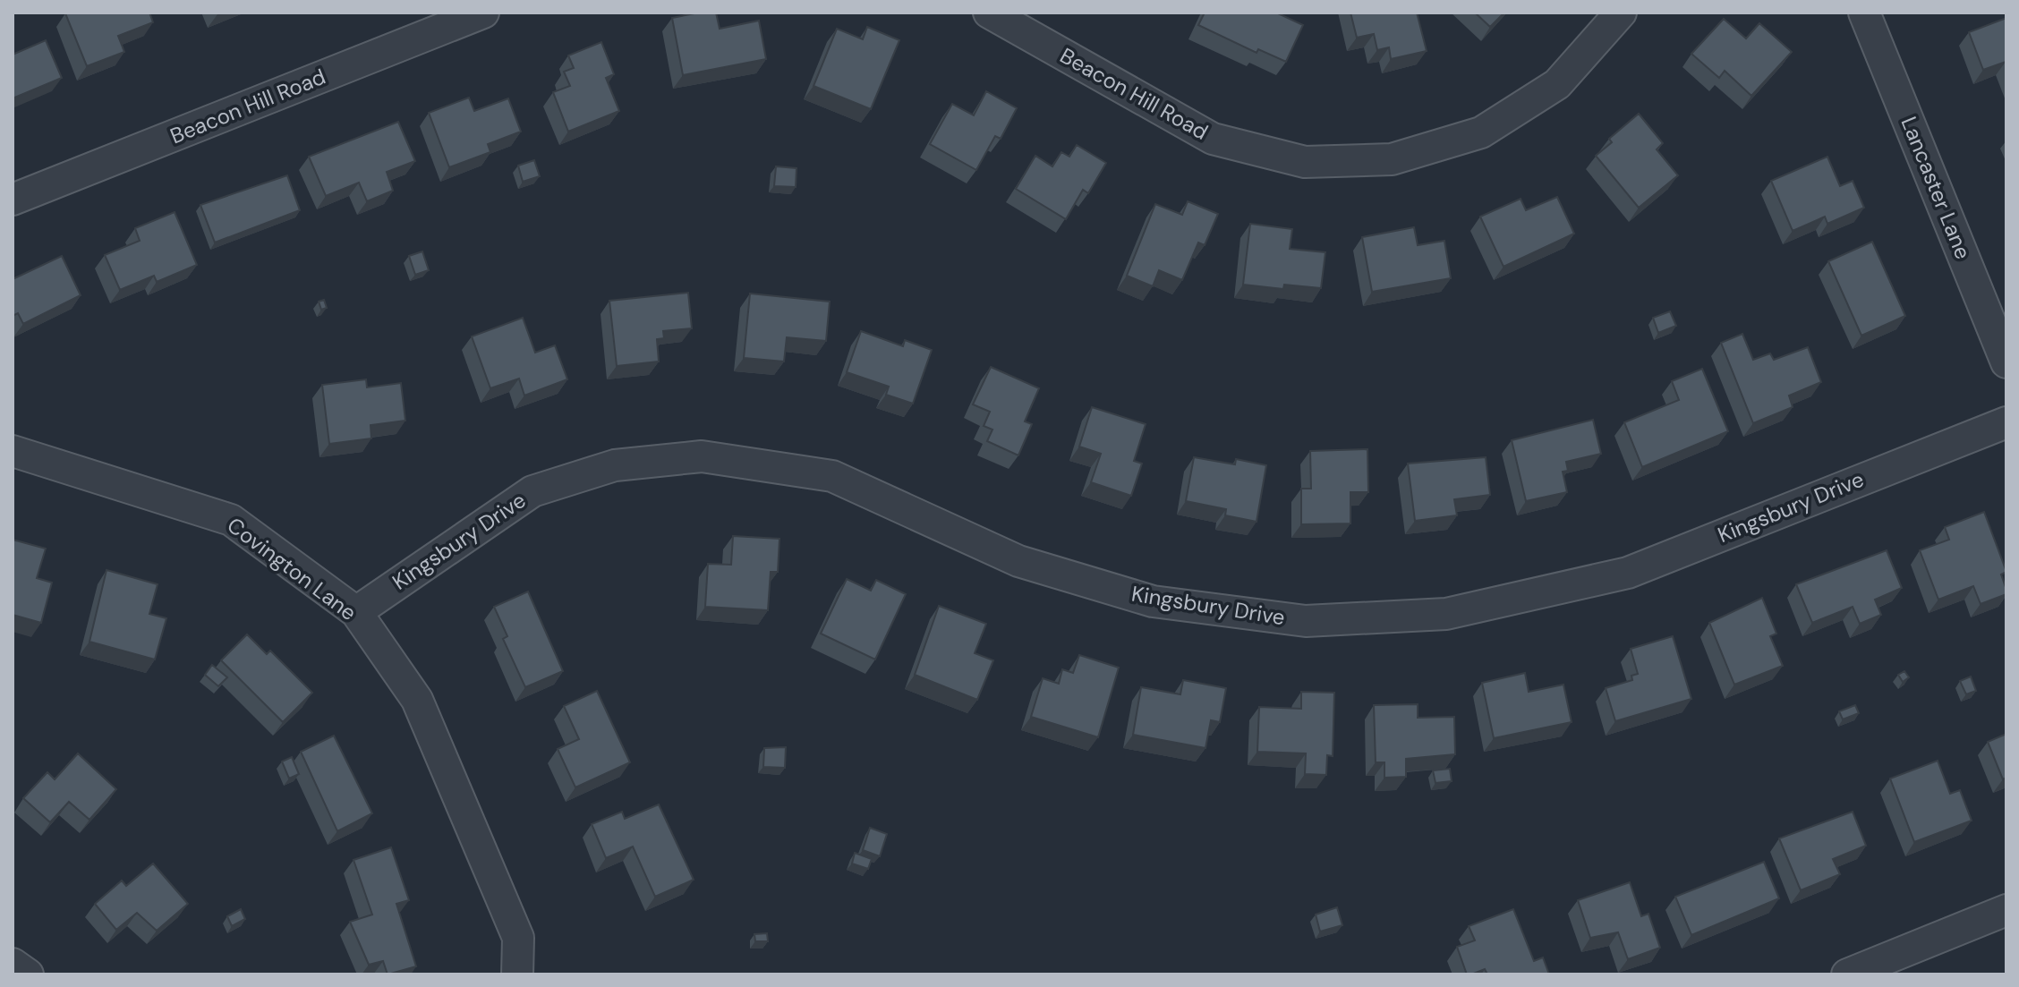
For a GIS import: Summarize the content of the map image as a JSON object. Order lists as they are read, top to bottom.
{
  "streets": {
    "street": [
      "Beacon Hill Road",
      "Lancaster Lane",
      "Kingsbury Drive",
      "Covington Lane"
    ]
  },
  "crossings": [
    ["Kingsbury Drive", "Covington Lane"]
  ]
}
